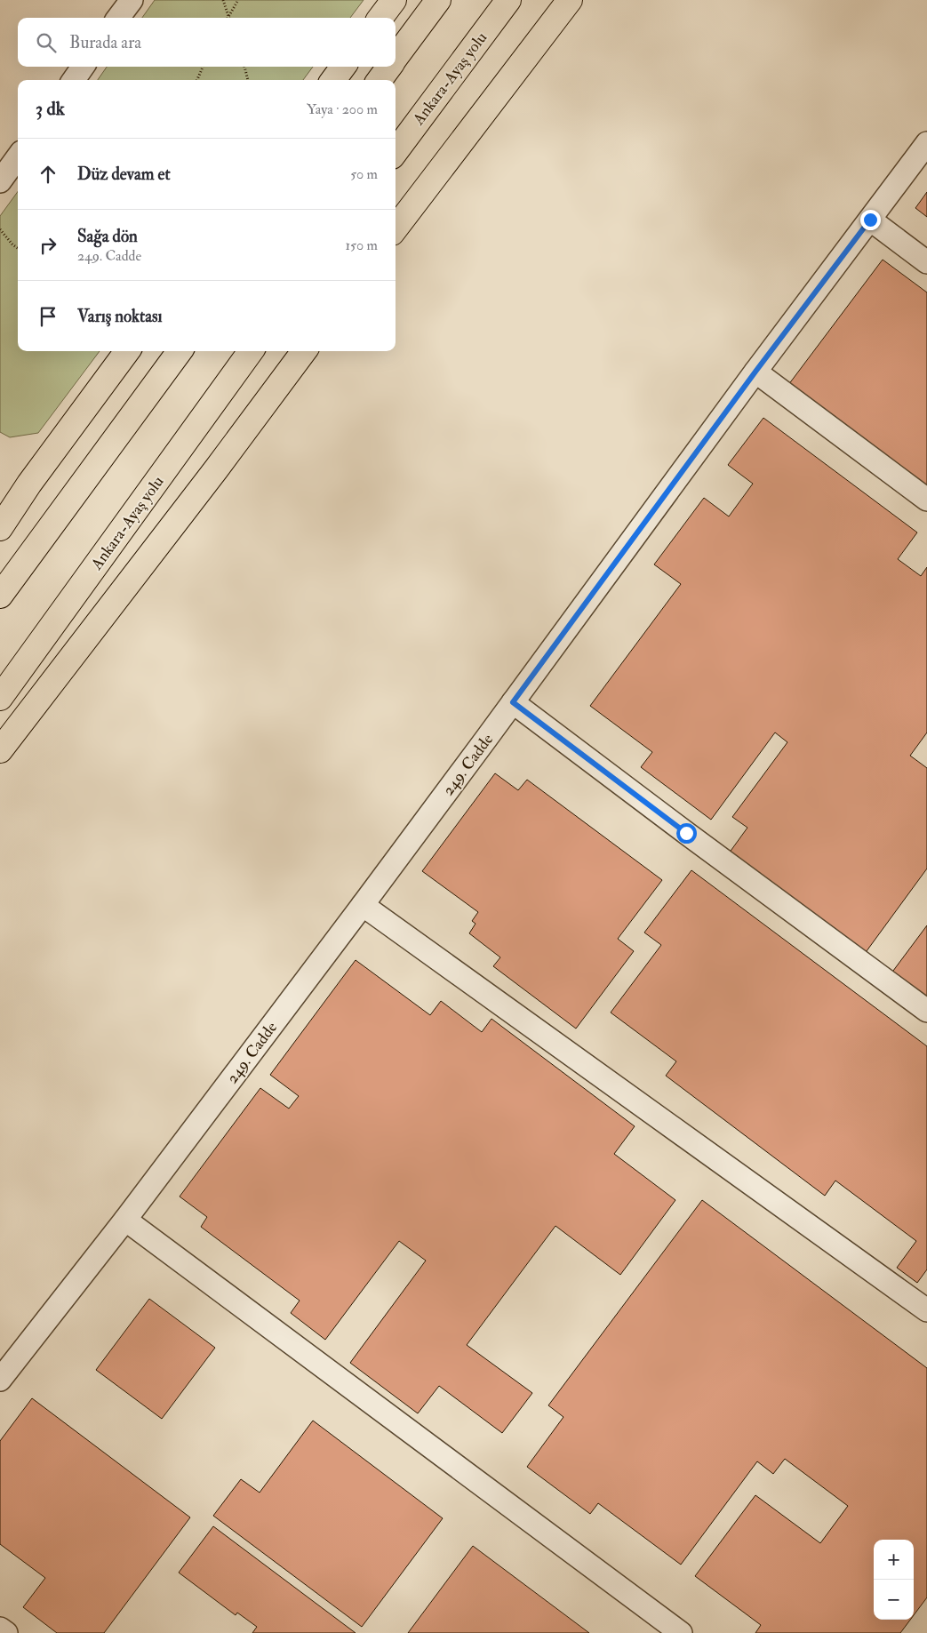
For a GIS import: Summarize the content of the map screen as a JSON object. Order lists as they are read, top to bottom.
{
  "streets": {
    "highway": ["Ankara-Ayaş yolu"],
    "street": ["249. Cadde"]
  },
  "page": {
    "search": "Burada ara",
    "heading": ["3 dk", "Yaya · 200 m"],
    "list": [
      ["Düz devam et", "50 m"],
      ["Sağa dön", "249. Cadde", "150 m"],
      "Varış noktası"
    ],
    "map_buttons": ["+", "−"]
  }
}
